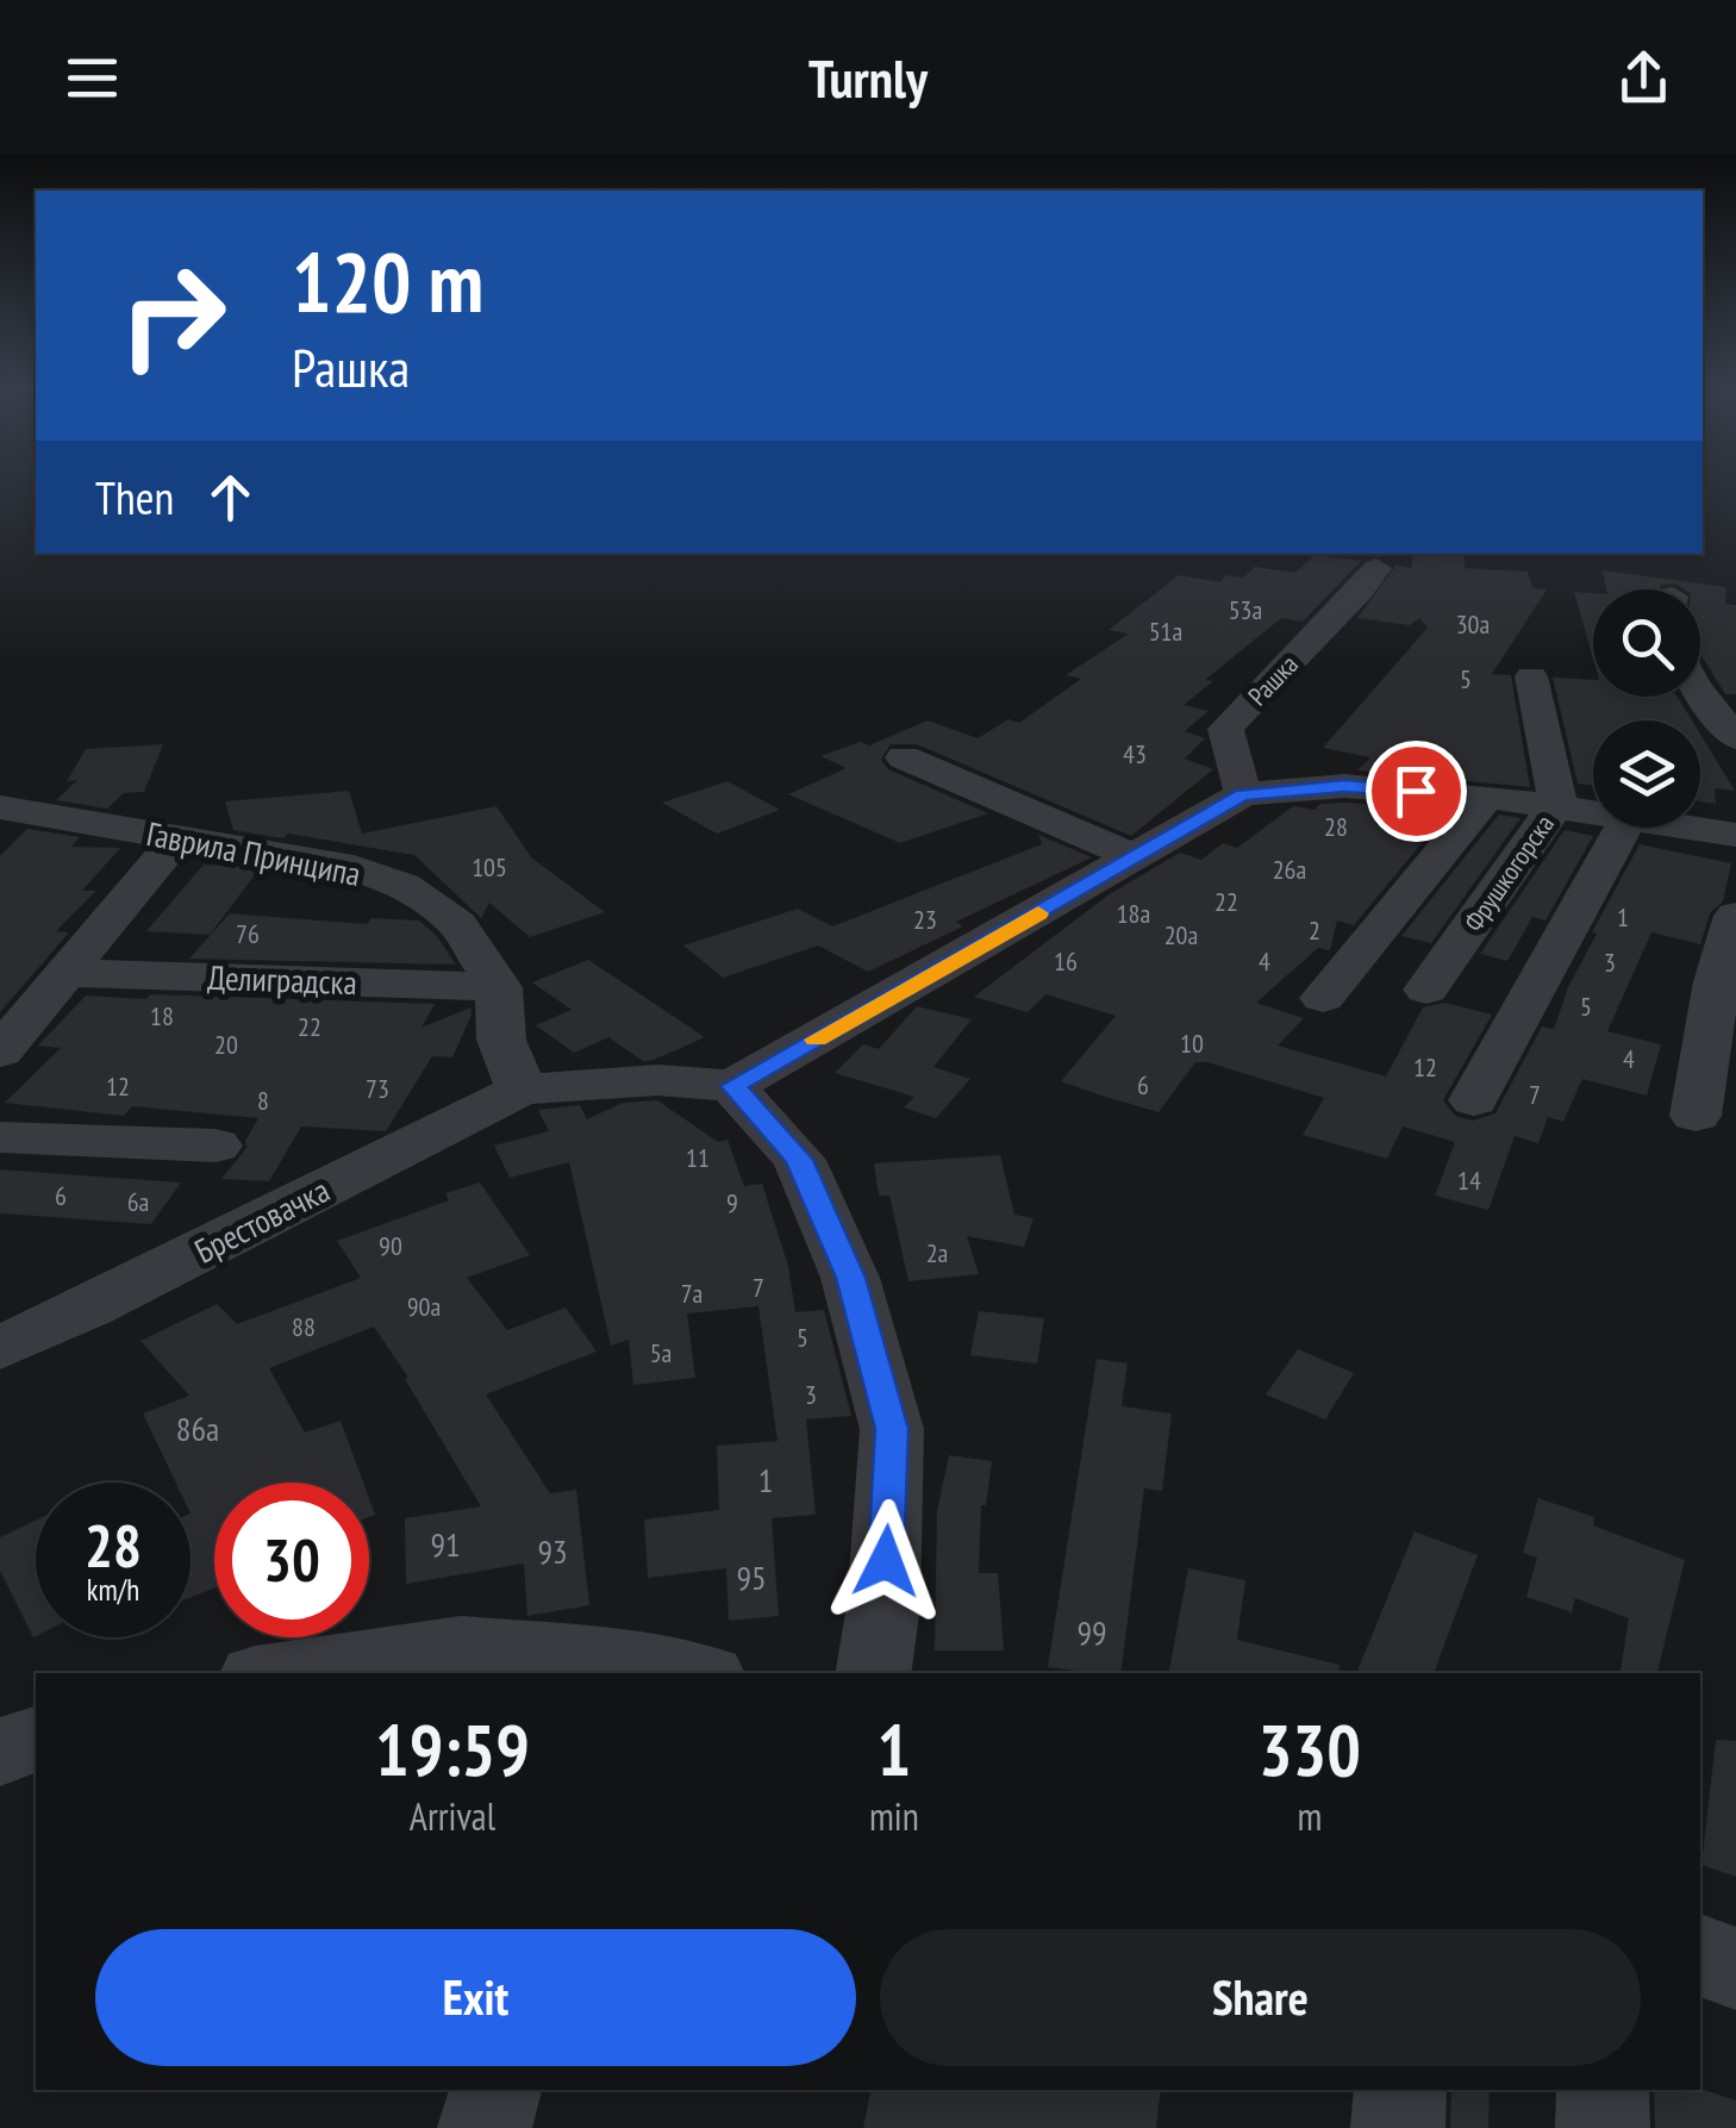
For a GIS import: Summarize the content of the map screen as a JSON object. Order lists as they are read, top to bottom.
{
  "streets": {
    "street": [
      "Рашка",
      "Гаврила Принципа",
      "Фрушкогорска",
      "Делиградска",
      "Брестовачка"
    ]
  },
  "crossings": [
    ["Гаврила Принципа", "Делиградска"],
    ["Гаврила Принципа", "Брестовачка"]
  ],
  "house_numbers": [
    "53a",
    "30a",
    "51a",
    "5",
    "43",
    "28",
    "105",
    "26a",
    "22",
    "18a",
    "1",
    "23",
    "2",
    "76",
    "20a",
    "16",
    "4",
    "3",
    "5",
    "18",
    "22",
    "10",
    "20",
    "4",
    "12",
    "6",
    "12",
    "73",
    "7",
    "8",
    "11",
    "14",
    "6",
    "6a",
    "9",
    "90",
    "2a",
    "7",
    "7a",
    "90a",
    "88",
    "5",
    "5a",
    "3",
    "86a",
    "1",
    "91",
    "93",
    "95",
    "99"
  ],
  "page": {
    "header": "Turnly",
    "turn": ["120 m", "Рашка"],
    "then": "Then",
    "speed": "28 km/h",
    "limit": "30",
    "eta": [
      "19:59",
      "Arrival",
      "1",
      "min",
      "330",
      "m"
    ],
    "buttons": ["Exit", "Share"]
  }
}
